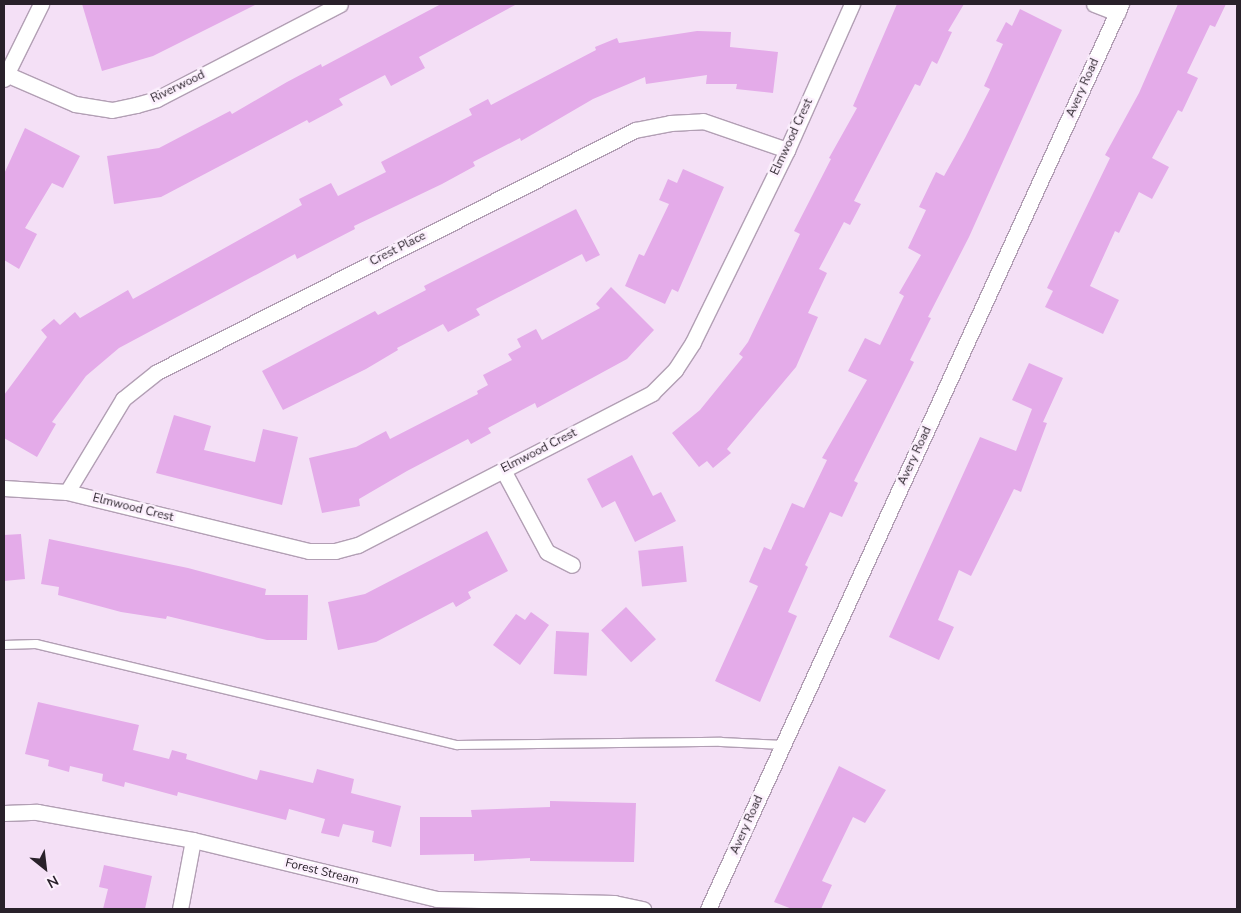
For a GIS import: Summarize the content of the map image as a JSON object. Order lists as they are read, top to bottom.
{
  "streets": {
    "street": [
      "Riverwood",
      "Avery Road",
      "Elmwood Crest",
      "Crest Place",
      "Forest Stream"
    ]
  },
  "crossings": [
    ["Elmwood Crest", "Crest Place"]
  ],
  "north": "bottom right"
}
